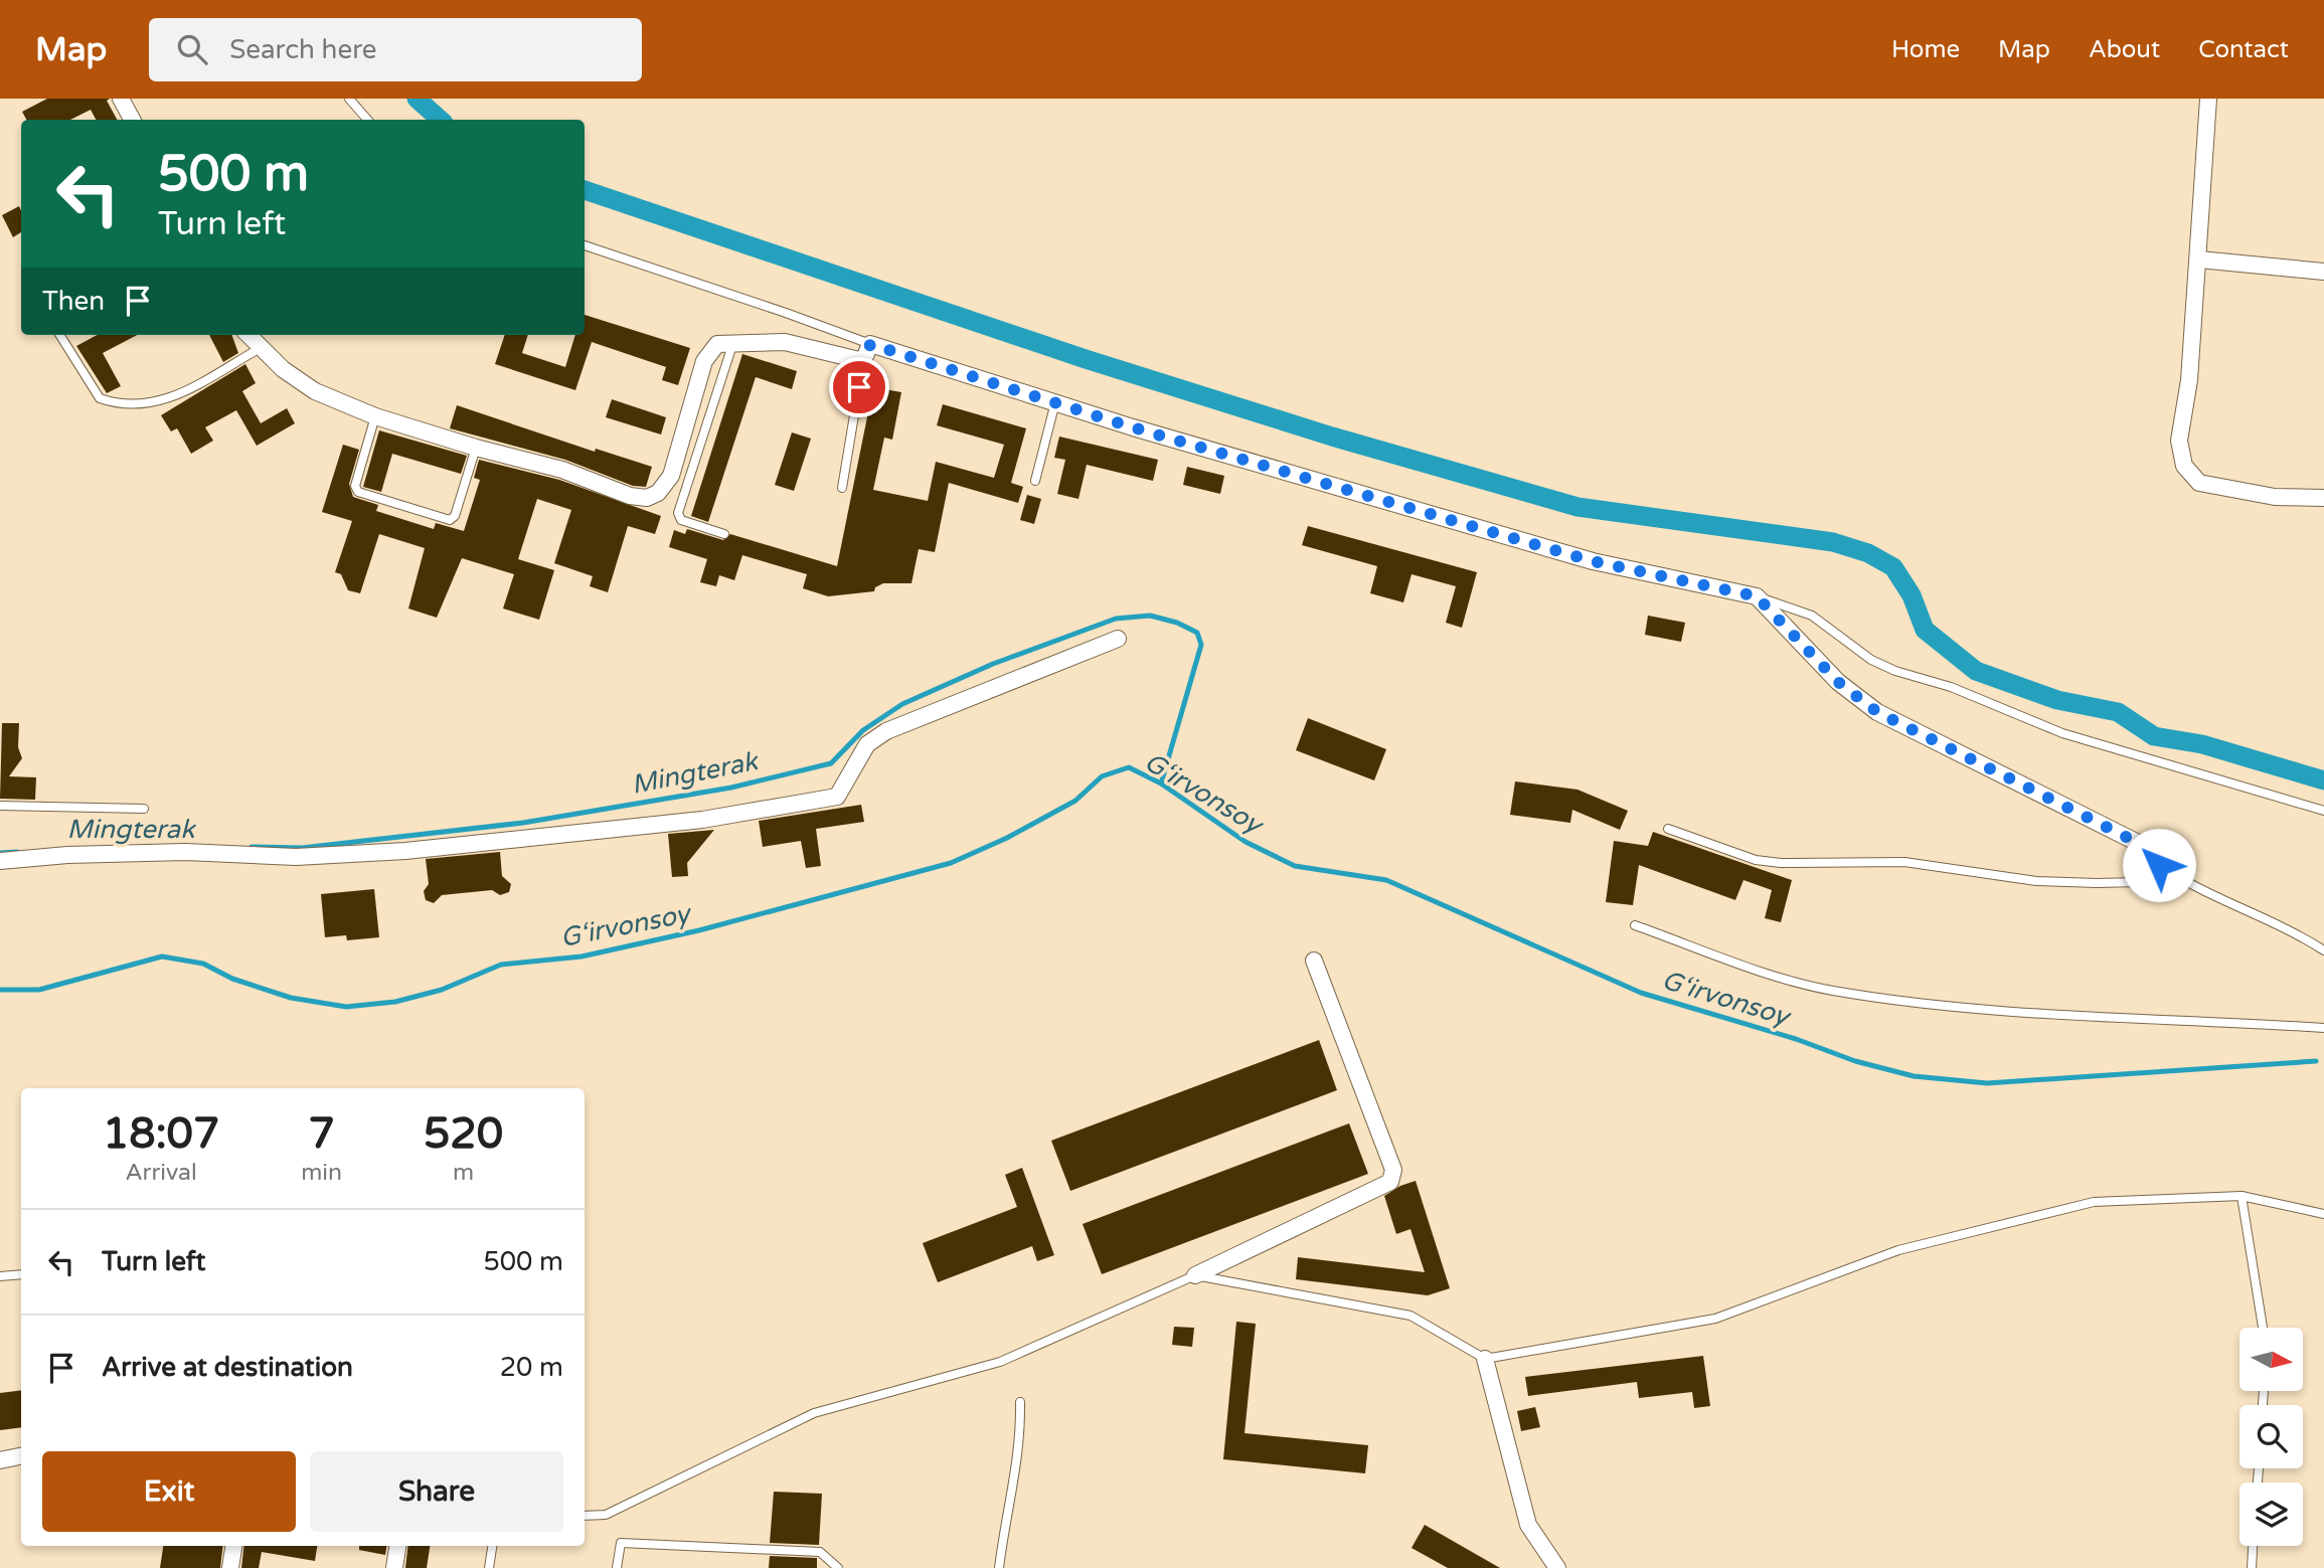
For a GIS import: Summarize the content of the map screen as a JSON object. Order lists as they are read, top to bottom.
{
  "water": ["Mingterak", "G‘irvonsoy"],
  "north": "right",
  "page": {
    "header": "Map",
    "search": "Search here",
    "nav": [
      "Home",
      "Map",
      "About",
      "Contact"
    ],
    "turn": ["500 m", "Turn left"],
    "then": "Then",
    "eta": [
      "18:07",
      "Arrival",
      "7",
      "min",
      "520",
      "m"
    ],
    "list": [
      {
        "name": "Turn left",
        "value": "500 m"
      },
      {
        "name": "Arrive at destination",
        "value": "20 m"
      }
    ],
    "buttons": ["Exit", "Share"]
  }
}
